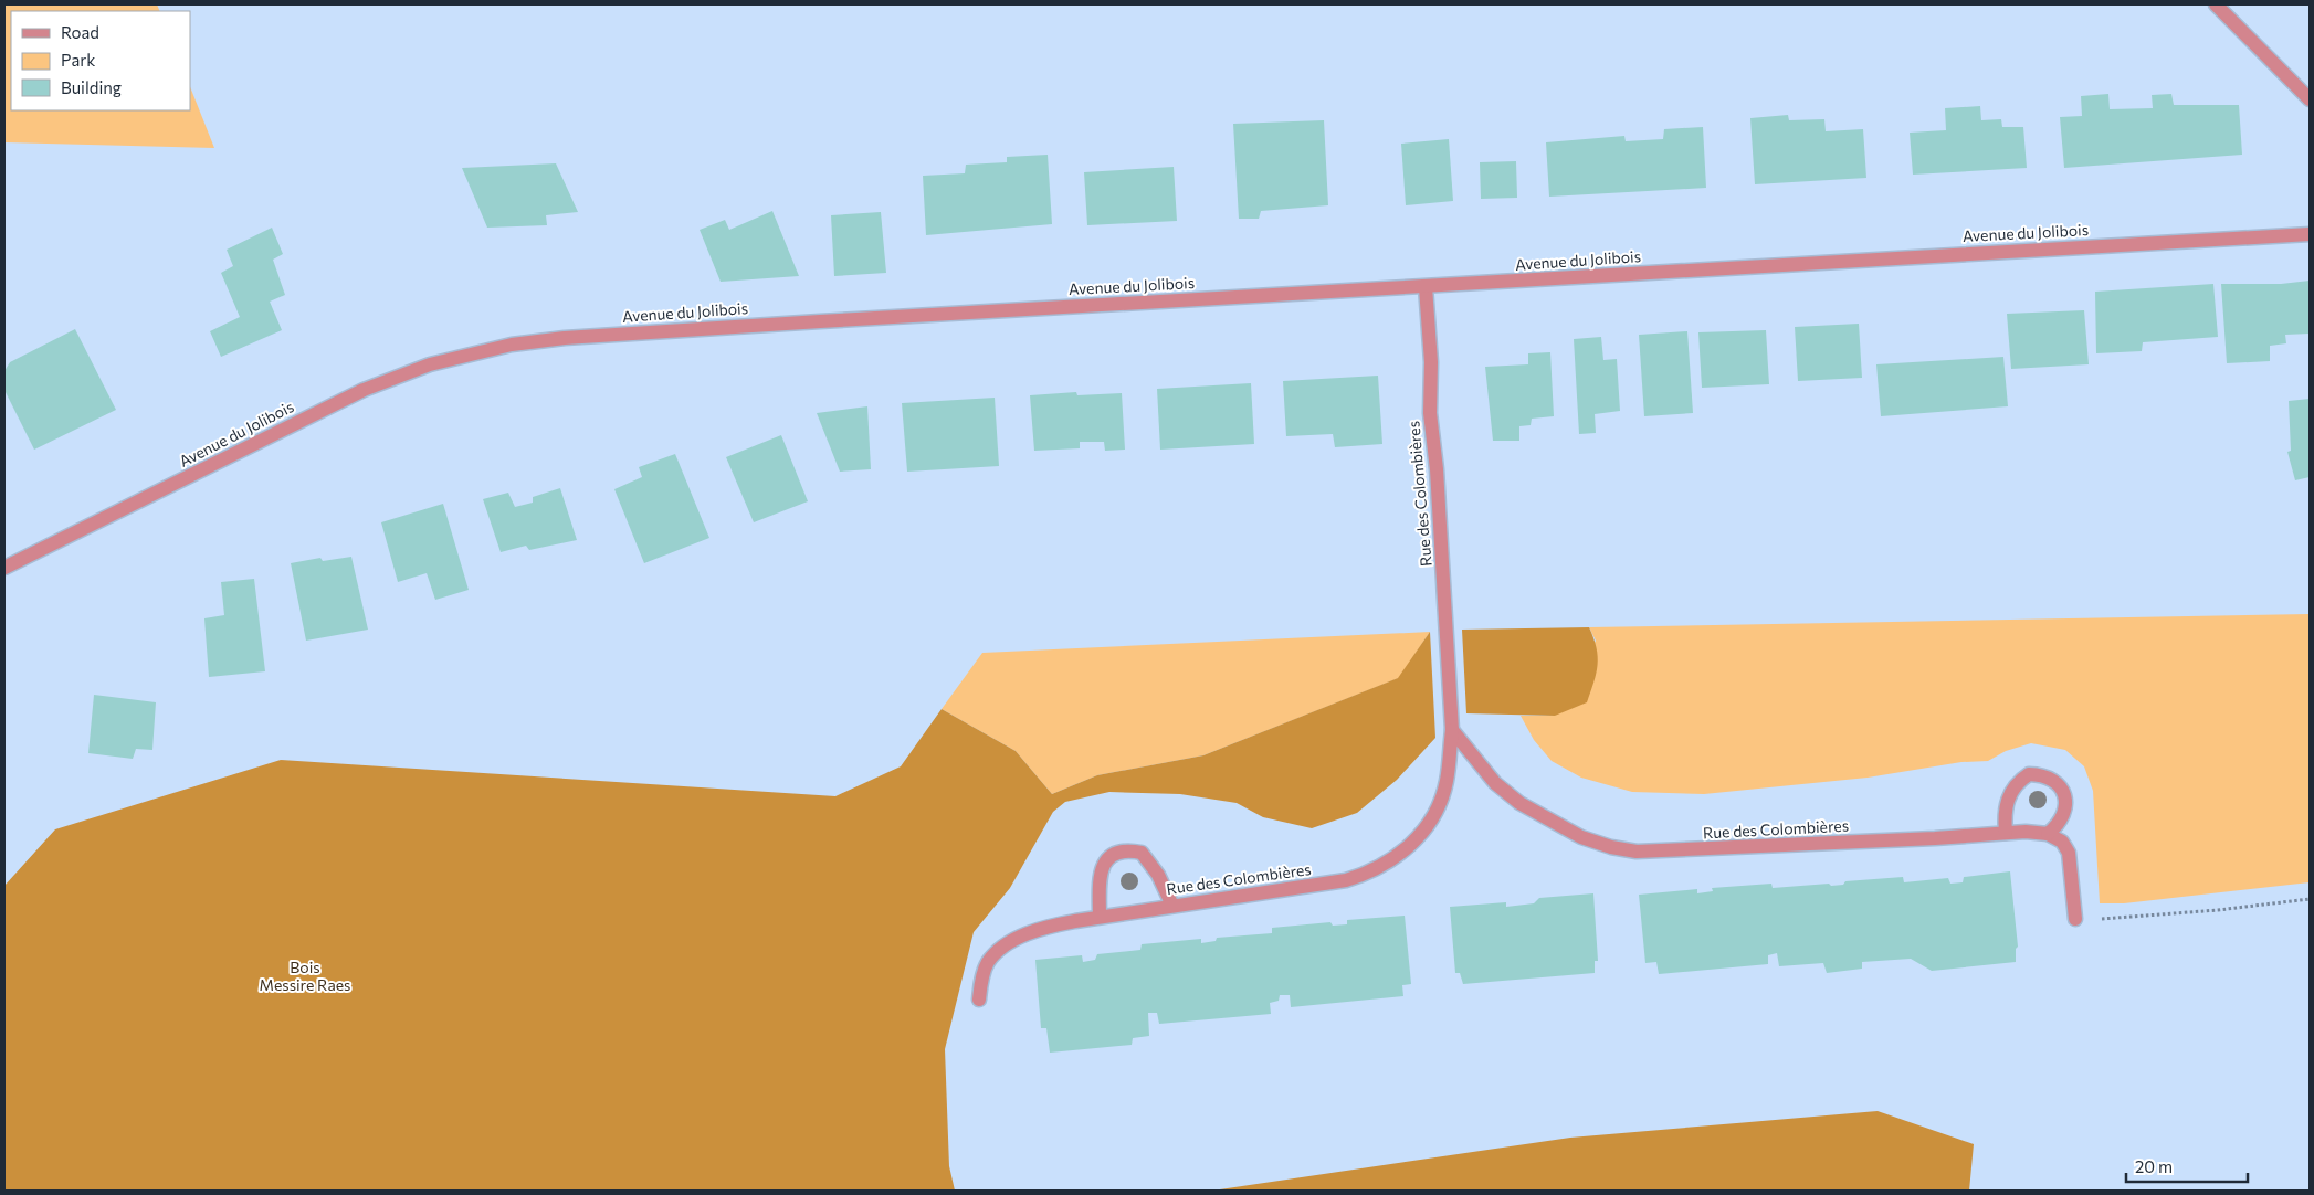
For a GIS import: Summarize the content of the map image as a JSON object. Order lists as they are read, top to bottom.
{
  "streets": {
    "street": ["Avenue du Jolibois", "Rue des Colombières"]
  },
  "crossings": [
    ["Avenue du Jolibois", "Rue des Colombières"]
  ],
  "parks": ["Bois Messire Raes"],
  "legend": ["Road", "Park", "Building"],
  "scale_bar": "20 m"
}
